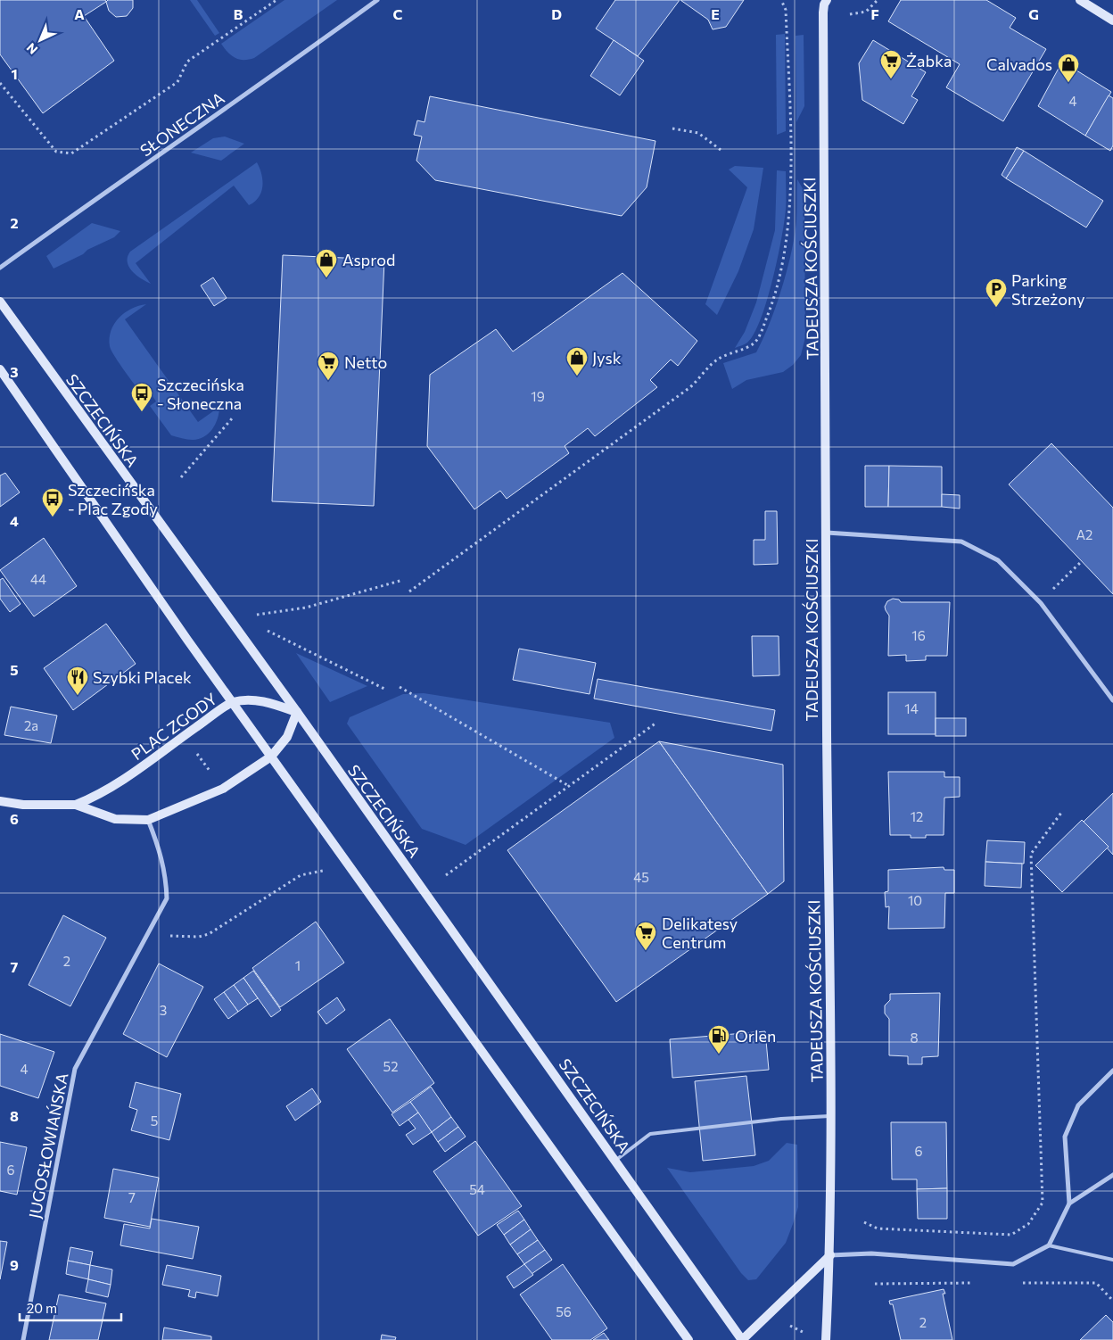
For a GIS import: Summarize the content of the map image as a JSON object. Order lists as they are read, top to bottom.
{
  "streets": {
    "main road": ["TADEUSZA KOŚCIUSZKI", "SZCZECIŃSKA", "PLAC ZGODY"],
    "street": ["SŁONECZNA", "JUGOSŁOWIAŃSKA"]
  },
  "crossings": [
    ["SZCZECIŃSKA", "PLAC ZGODY"]
  ],
  "places": {
    "supermarket": ["Żabka", "Netto", "Delikatesy Centrum"],
    "shop": ["Calvados", "Asprod", "Jysk"],
    "parking": ["Parking Strzeżony"],
    "bus stop": ["Szczecińska - Słoneczna", "Szczecińska - Plac Zgody"],
    "restaurant": ["Szybki Placek"],
    "fuel station": ["Orlen"]
  },
  "house_numbers": [
    "4",
    "19",
    "A2",
    "44",
    "16",
    "14",
    "2a",
    "12",
    "45",
    "10",
    "2",
    "1",
    "3",
    "8",
    "52",
    "4",
    "5",
    "6",
    "6",
    "54",
    "7",
    "56",
    "2"
  ],
  "scale_bar": "20 m",
  "north": "bottom left",
  "grid": {
    "columns": [
      "A",
      "B",
      "C",
      "D",
      "E",
      "F",
      "G"
    ],
    "rows": [
      "1",
      "2",
      "3",
      "4",
      "5",
      "6",
      "7",
      "8",
      "9"
    ]
  }
}
